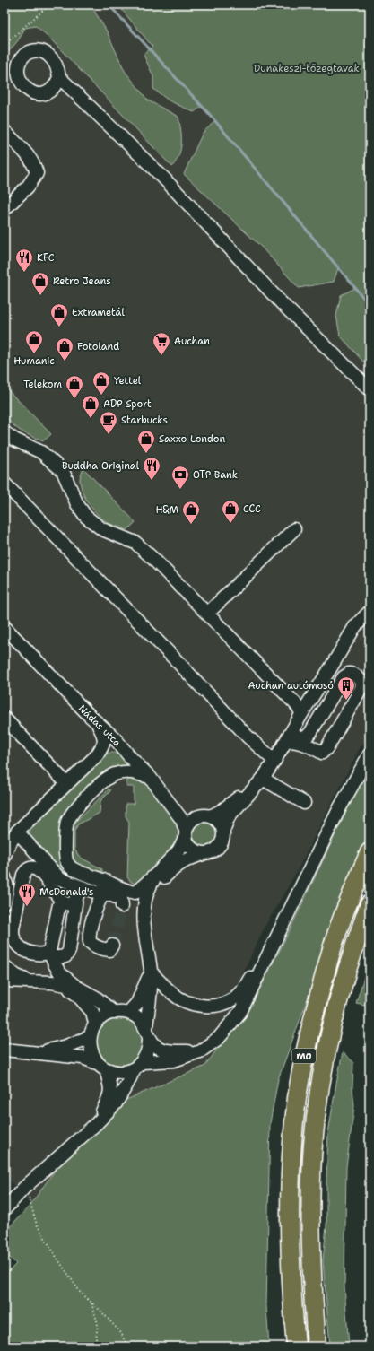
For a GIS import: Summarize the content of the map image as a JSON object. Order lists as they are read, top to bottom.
{
  "streets": {
    "highway": ["M0"],
    "street": ["Nádas utca"]
  },
  "parks": ["Dunakeszi-tőzegtavak"],
  "places": {
    "restaurant": ["KFC", "Buddha Original", "McDonald's"],
    "shop": [
      "Retro Jeans",
      "Extrametál",
      "Humanic",
      "Fotoland",
      "Yettel",
      "Telekom",
      "ADP Sport",
      "Saxxo London",
      "CCC",
      "H&M"
    ],
    "supermarket": ["Auchan"],
    "cafe": ["Starbucks"],
    "bank": ["OTP Bank"],
    "building": ["Auchan autómosó"]
  }
}
